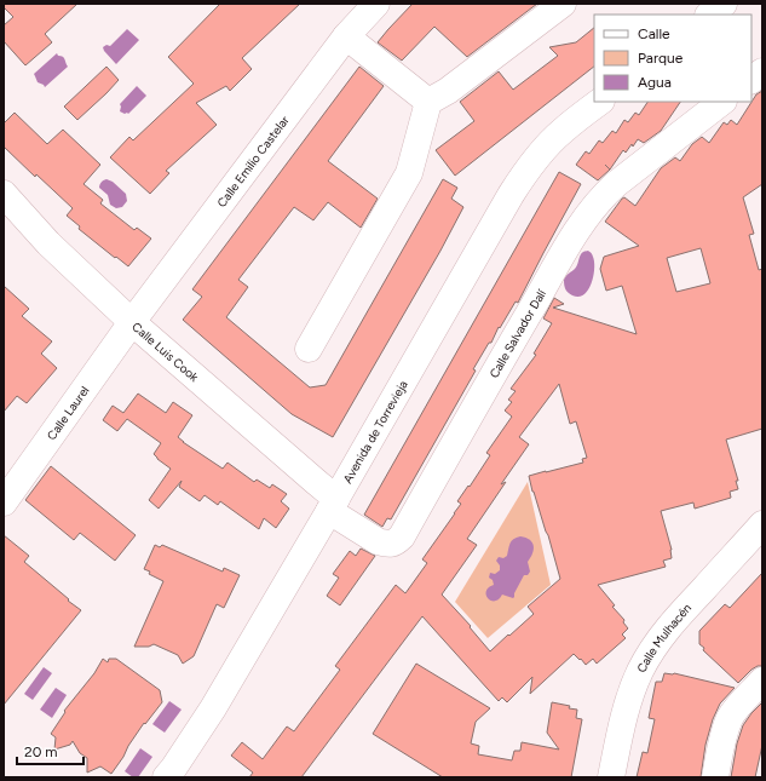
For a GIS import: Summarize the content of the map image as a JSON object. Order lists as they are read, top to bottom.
{
  "streets": {
    "street": [
      "Calle Emilio Castelar",
      "Calle Salvador Dalí",
      "Calle Luis Cook",
      "Calle Laurel",
      "Avenida de Torrevieja",
      "Calle Mulhacén"
    ]
  },
  "crossings": [
    ["Calle Emilio Castelar", "Calle Luis Cook"],
    ["Calle Emilio Castelar", "Calle Laurel"],
    ["Calle Salvador Dalí", "Calle Luis Cook"],
    ["Calle Salvador Dalí", "Avenida de Torrevieja"],
    ["Calle Luis Cook", "Calle Laurel"],
    ["Calle Luis Cook", "Avenida de Torrevieja"]
  ],
  "legend": ["Calle", "Parque", "Agua"],
  "scale_bar": "20 m"
}
